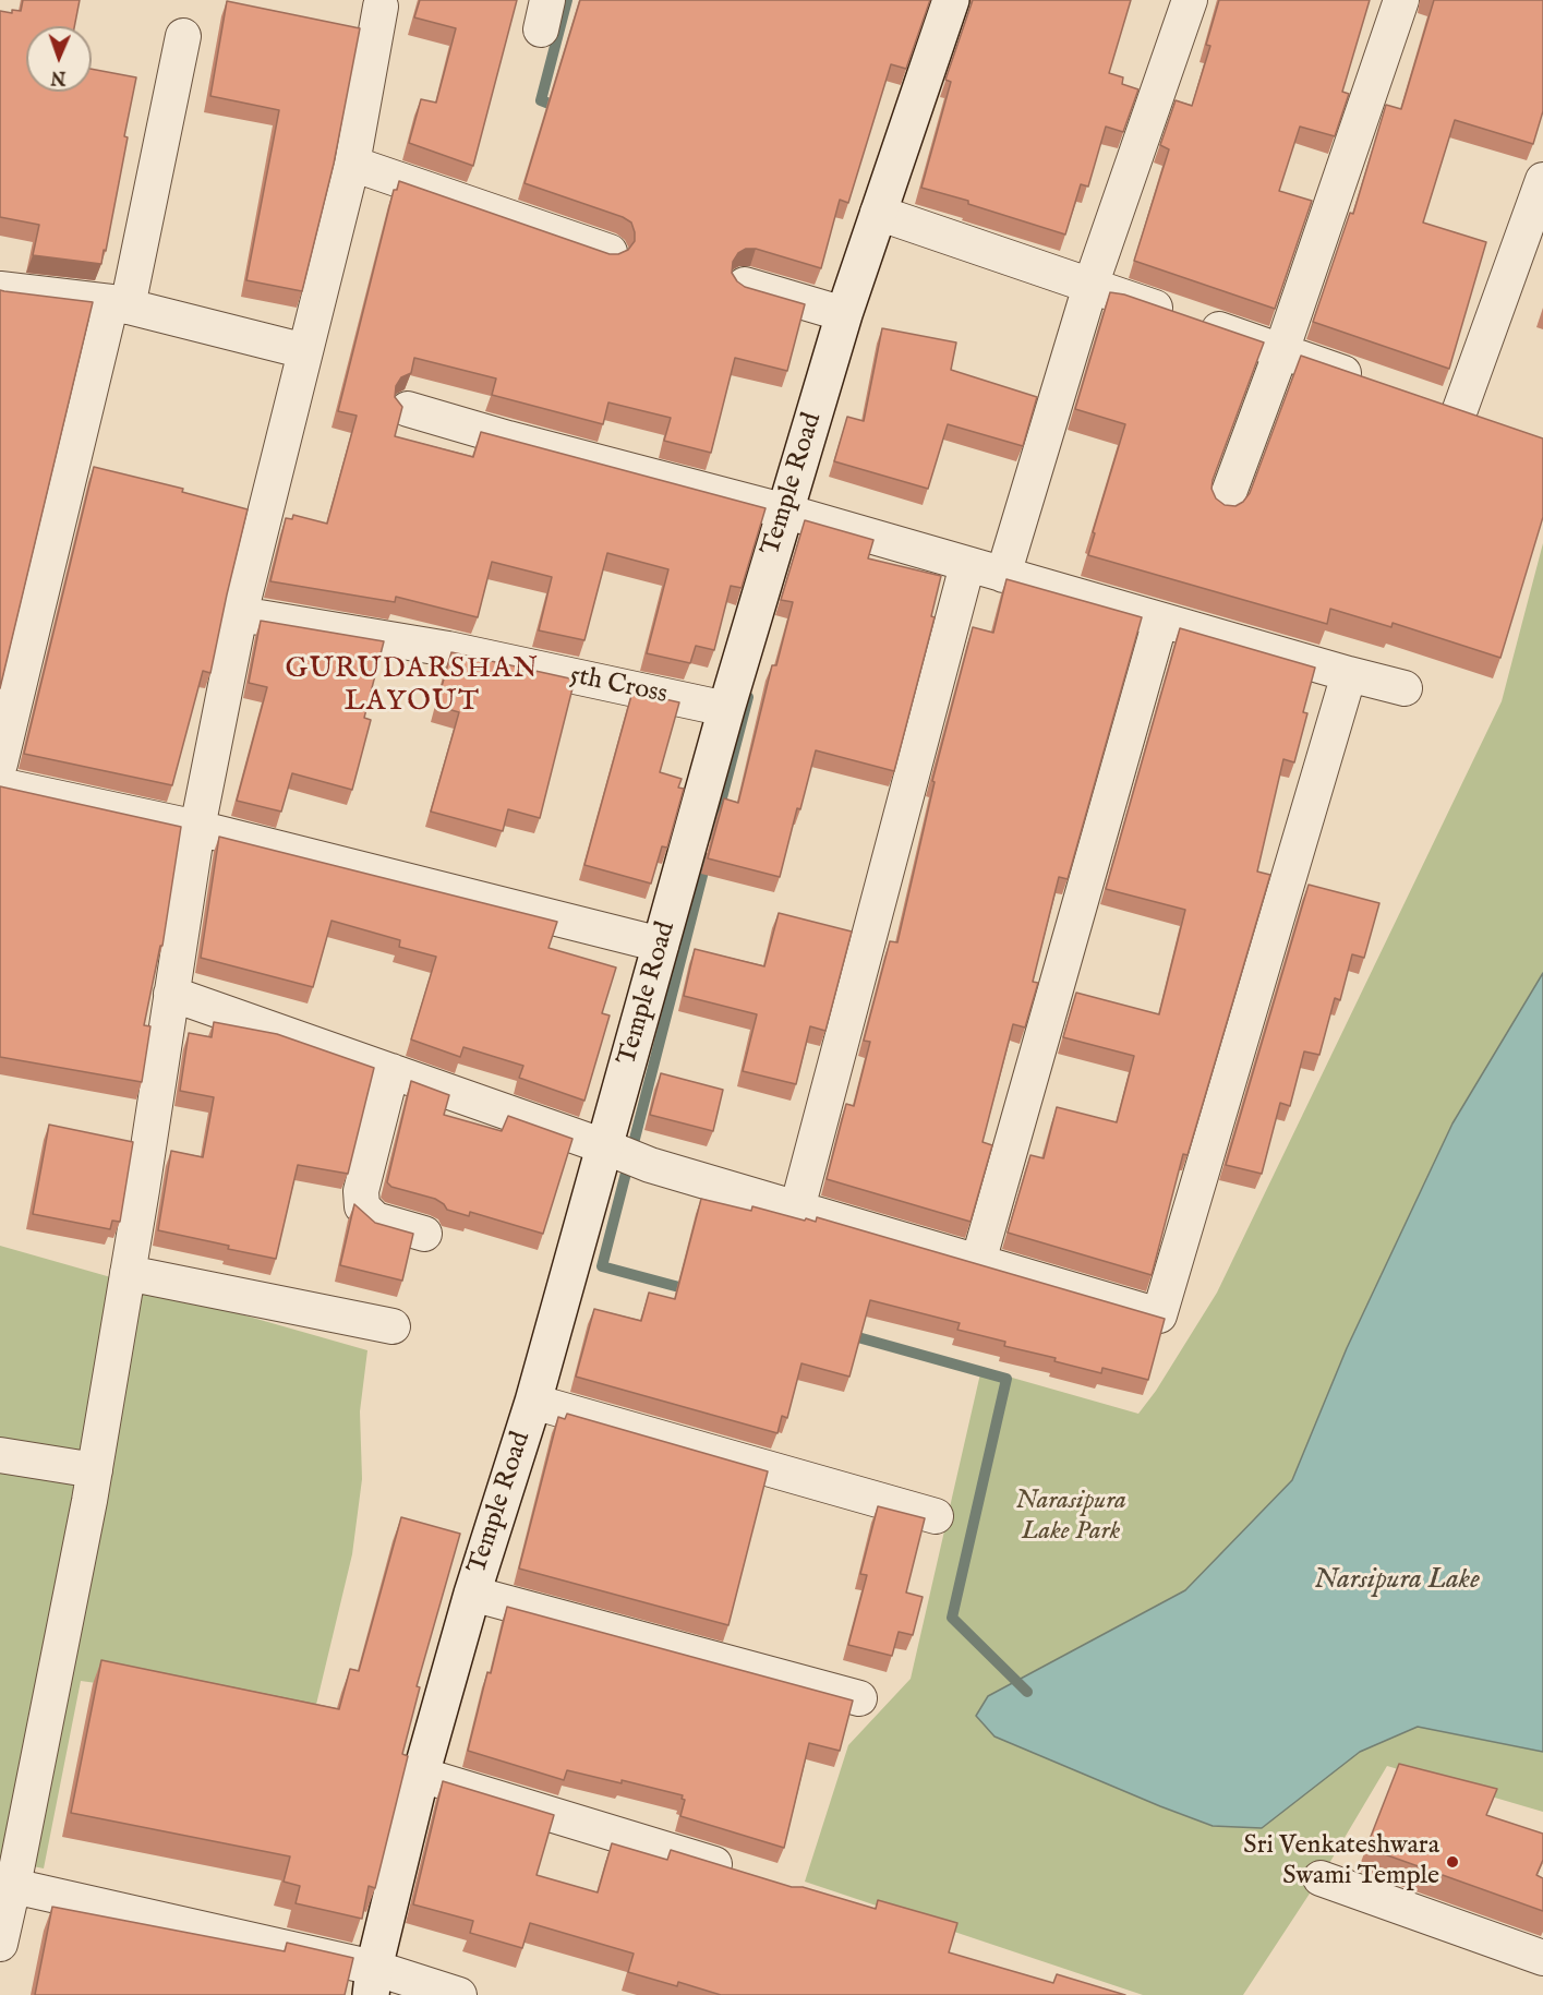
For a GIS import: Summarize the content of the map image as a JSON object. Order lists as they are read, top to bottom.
{
  "streets": {
    "street": ["Temple Road", "5th Cross"]
  },
  "crossings": [
    ["Temple Road", "5th Cross"]
  ],
  "districts": ["GURUDARSHAN LAYOUT"],
  "water": ["Narsipura Lake"],
  "parks": ["Narasipura Lake Park"],
  "places": ["Sri Venkateshwara Swami Temple"],
  "north": "bottom"
}
